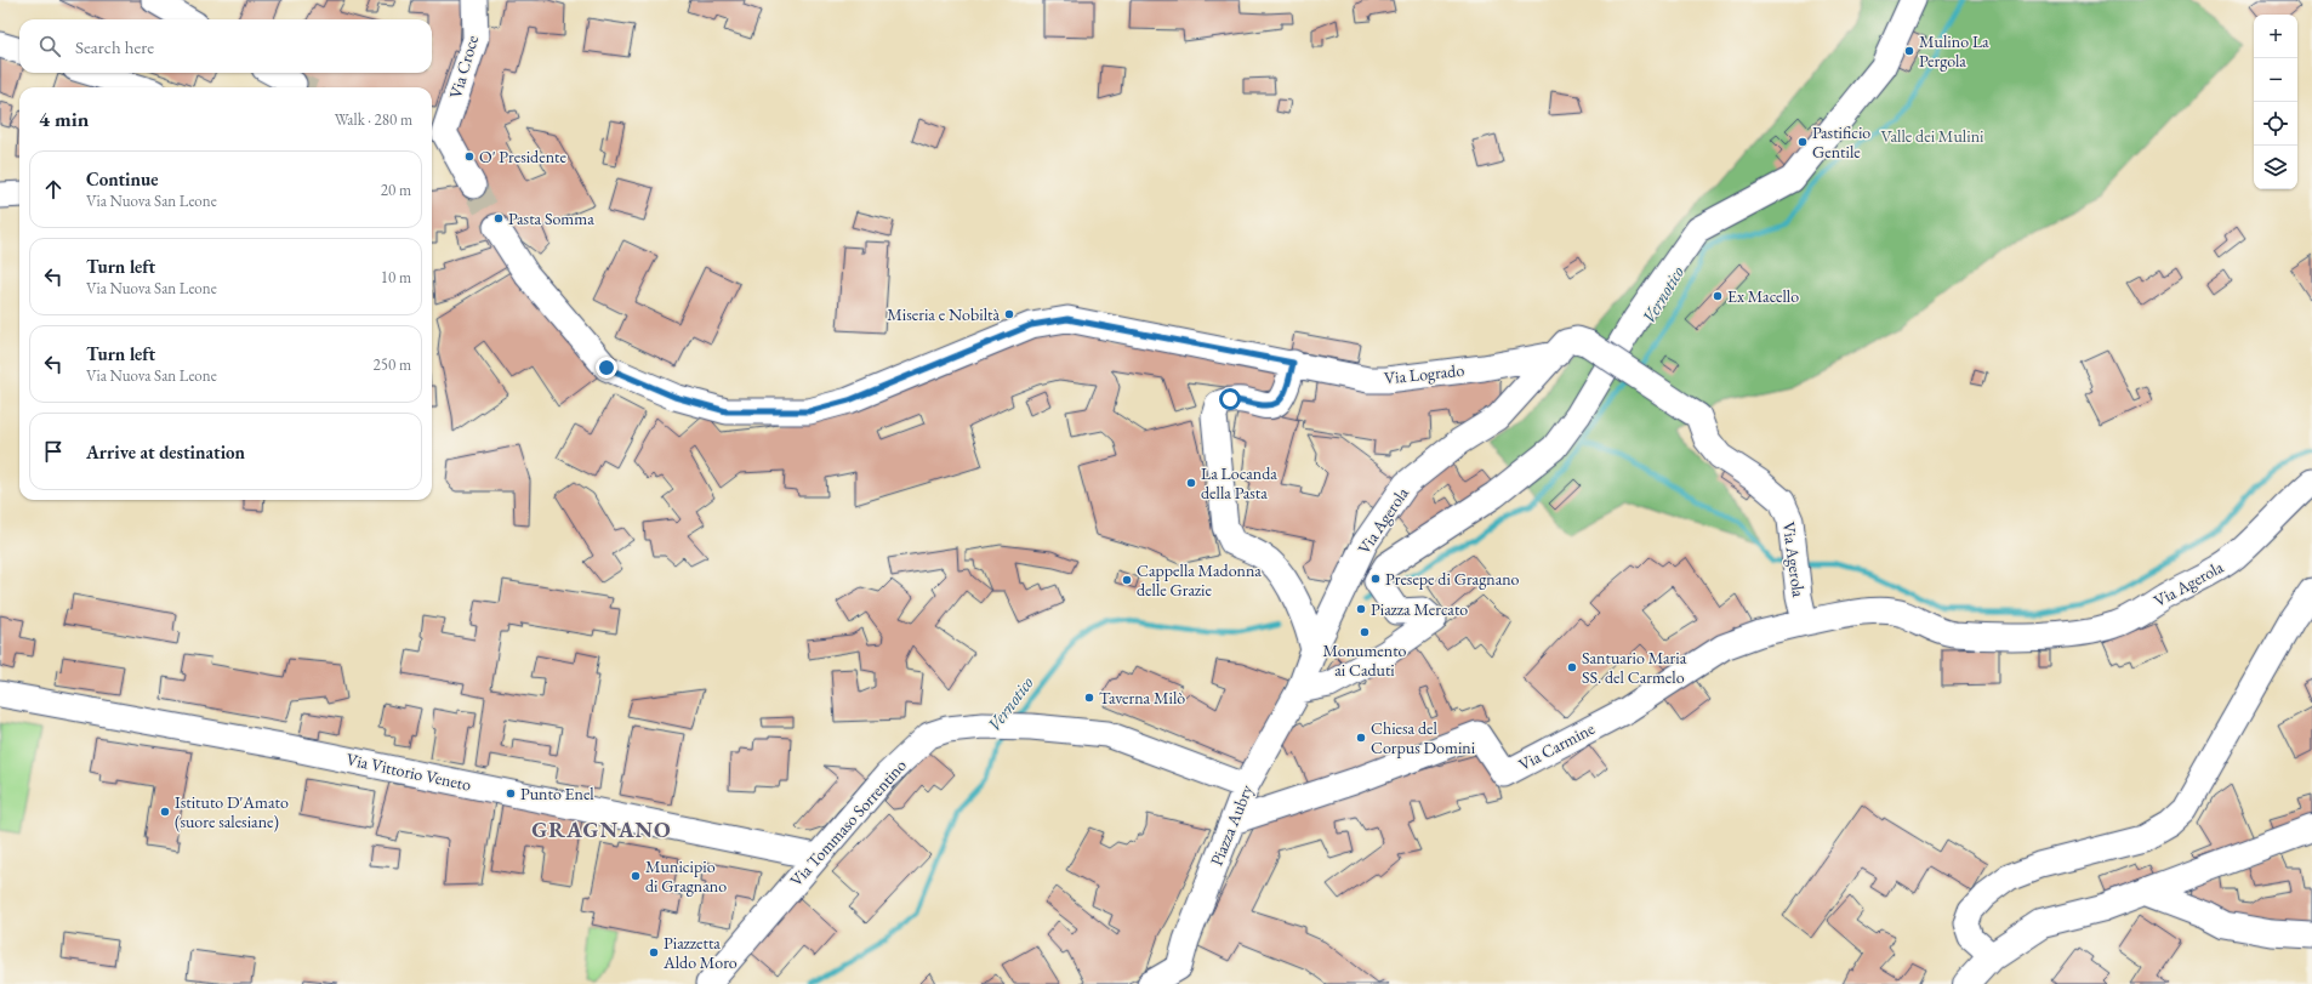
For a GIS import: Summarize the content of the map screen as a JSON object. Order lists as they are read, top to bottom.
{
  "streets": {
    "street": [
      "Via Croce",
      "Via Logrado",
      "Via Agerola",
      "Via Carmine",
      "Via Vittorio Veneto",
      "Via Tommaso Sorrentino",
      "Piazza Aubry"
    ]
  },
  "crossings": [
    ["Via Logrado", "Via Agerola"],
    ["Via Agerola", "Via Carmine"],
    ["Via Carmine", "Piazza Aubry"],
    ["Via Vittorio Veneto", "Via Tommaso Sorrentino"],
    ["Via Tommaso Sorrentino", "Piazza Aubry"]
  ],
  "districts": ["GRAGNANO"],
  "water": ["Vernotico"],
  "parks": ["Valle dei Mulini"],
  "places": [
    "Mulino La Pergola",
    "Pastificio Gentile",
    "O' Presidente",
    "Pasta Somma",
    "Ex Macello",
    "Miseria e Nobiltà",
    "La Locanda della Pasta",
    "Presepe di Gragnano",
    "Cappella Madonna delle Grazie",
    "Piazza Mercato",
    "Monumento ai Caduti",
    "Santuario Maria SS. del Carmelo",
    "Taverna Milò",
    "Chiesa del Corpus Domini",
    "Punto Enel",
    "Istituto D'Amato (suore salesiane)",
    "Municipio di Gragnano",
    "Piazzetta Aldo Moro"
  ],
  "page": {
    "map_buttons": ["+", "−"],
    "search": "Search here",
    "heading": ["4 min", "Walk · 280 m"],
    "list": [
      ["Continue", "Via Nuova San Leone", "20 m"],
      ["Turn left", "Via Nuova San Leone", "10 m"],
      ["Turn left", "Via Nuova San Leone", "250 m"],
      "Arrive at destination"
    ]
  }
}
